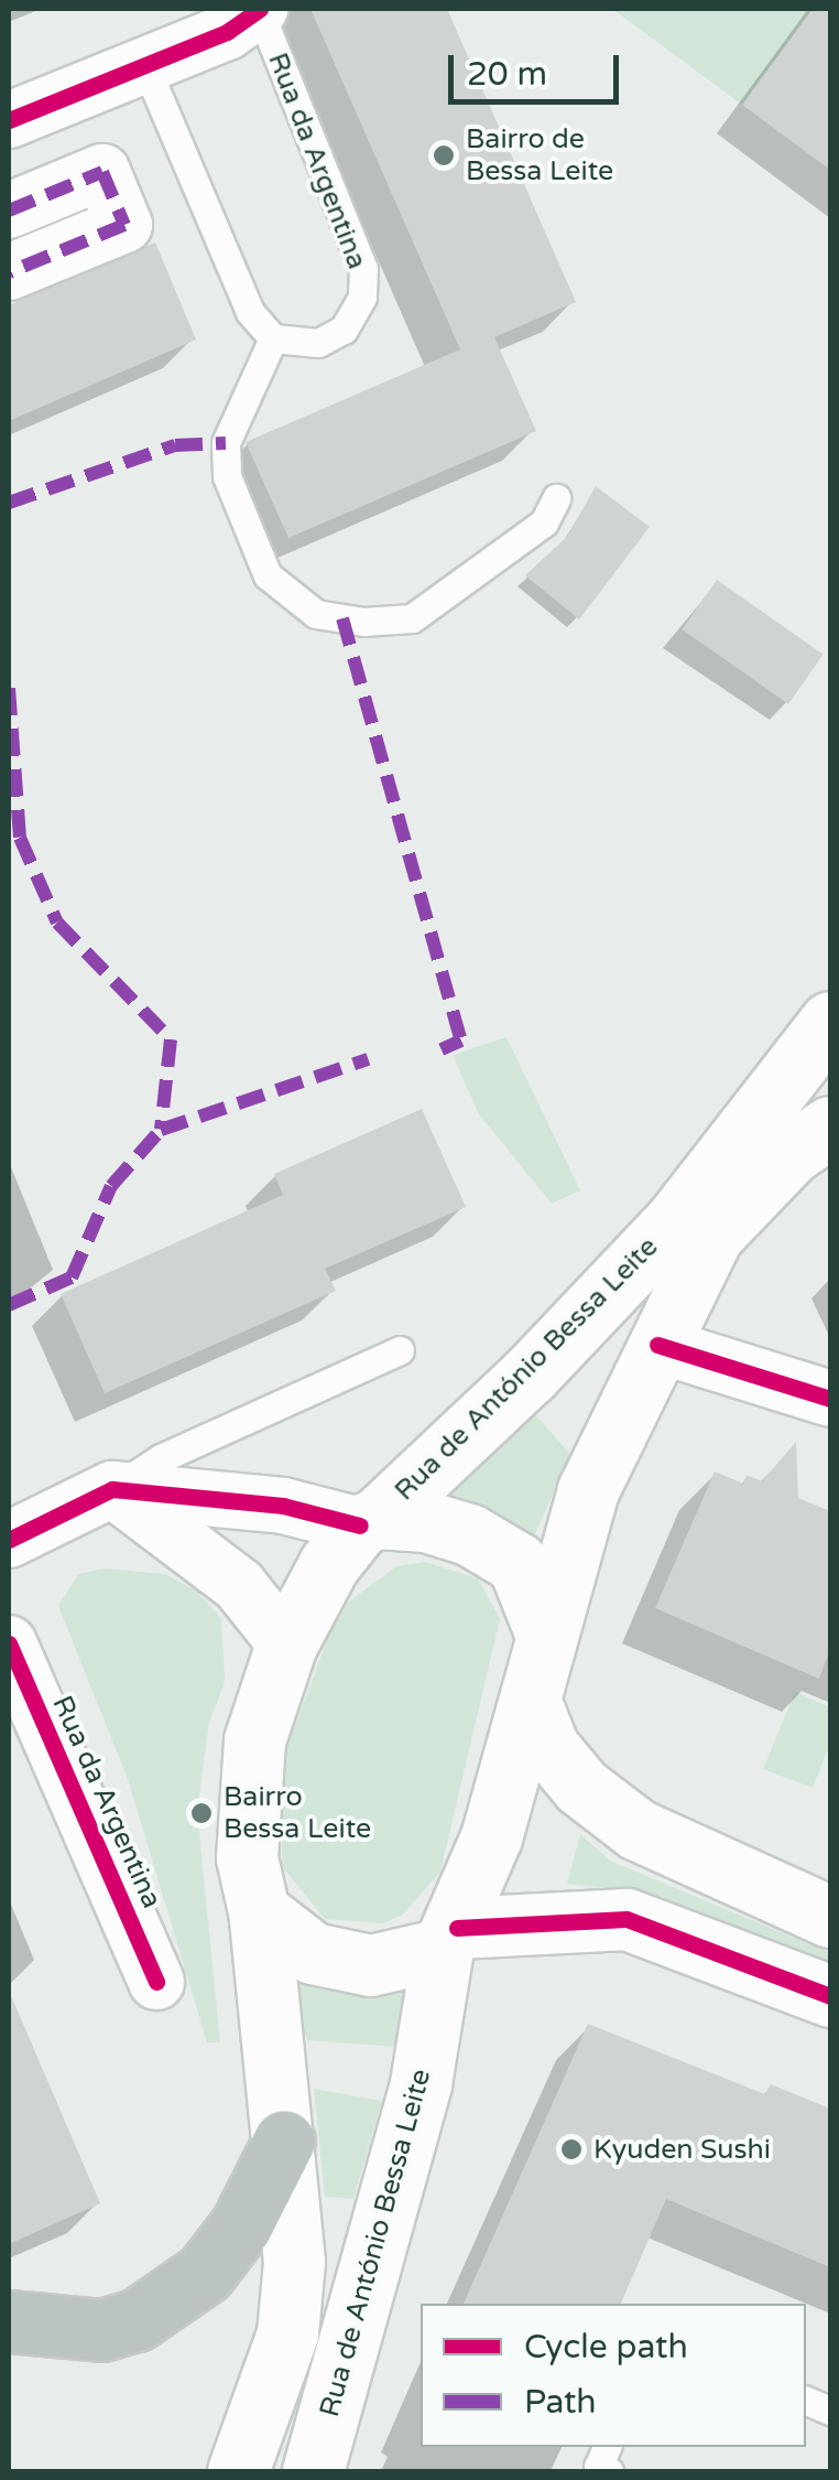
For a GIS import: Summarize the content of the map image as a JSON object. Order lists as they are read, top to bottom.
{
  "streets": {
    "main road": ["Rua de António Bessa Leite"],
    "street": ["Rua da Argentina"]
  },
  "places": ["Bairro de Bessa Leite", "Bairro Bessa Leite", "Kyuden Sushi"],
  "legend": ["Cycle path", "Path"],
  "scale_bar": "20 m"
}
